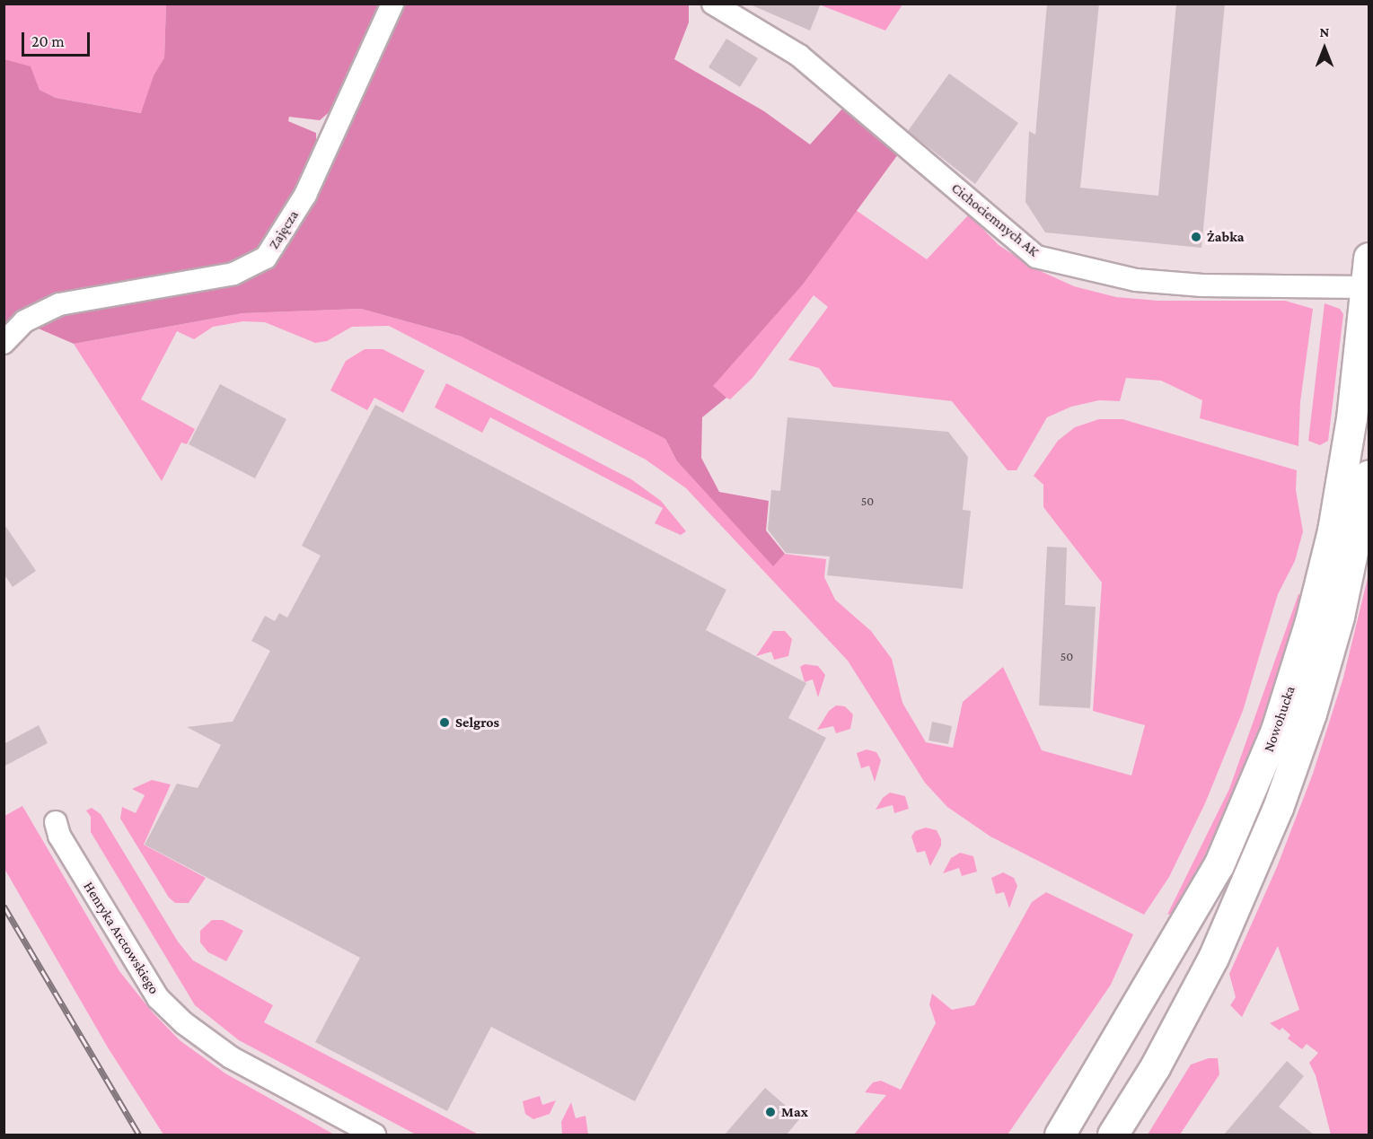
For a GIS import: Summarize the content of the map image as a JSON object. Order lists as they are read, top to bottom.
{
  "streets": {
    "main road": ["Nowohucka"],
    "street": ["Cichociemnych AK", "Zajęcza", "Henryka Arctowskiego"]
  },
  "crossings": [
    ["Cichociemnych AK", "Nowohucka"]
  ],
  "places": ["Żabka", "Selgros", "Max"],
  "house_numbers": ["50", "50"],
  "scale_bar": "20 m",
  "north": "top"
}
